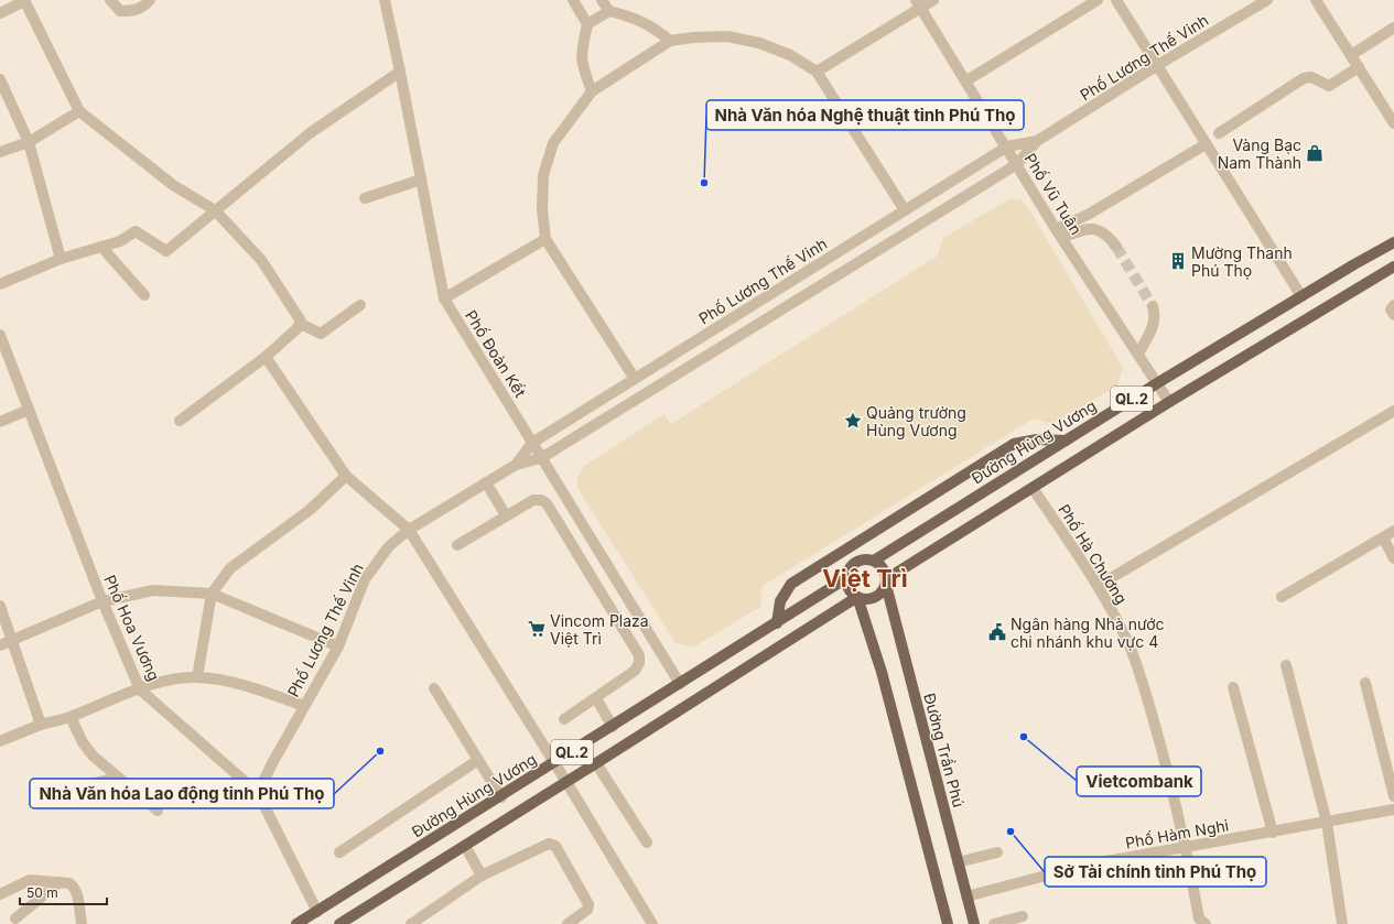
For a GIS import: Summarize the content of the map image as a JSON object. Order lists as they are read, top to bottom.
{
  "streets": {
    "main road": ["QL.2", "Đường Hùng Vương", "Đường Trần Phú"],
    "street": [
      "Phố Lương Thế Vinh",
      "Phố Vũ Tuân",
      "Phố Đoàn Kết",
      "Phố Hà Chương",
      "Phố Hoa Vương",
      "Phố Hàm Nghi"
    ]
  },
  "crossings": [
    ["Phố Lương Thế Vinh", "Phố Vũ Tuân"],
    ["Phố Lương Thế Vinh", "Phố Đoàn Kết"],
    ["Phố Lương Thế Vinh", "Phố Hoa Vương"],
    ["Phố Vũ Tuân", "QL.2"],
    ["Phố Vũ Tuân", "Đường Hùng Vương"],
    ["Phố Đoàn Kết", "Đường Hùng Vương"],
    ["QL.2", "Đường Hùng Vương"],
    ["QL.2", "Phố Hà Chương"],
    ["QL.2", "Đường Trần Phú"],
    ["Đường Hùng Vương", "Phố Hoa Vương"],
    ["Đường Hùng Vương", "Đường Trần Phú"],
    ["Phố Hà Chương", "Phố Hàm Nghi"],
    ["Đường Trần Phú", "Phố Hàm Nghi"]
  ],
  "districts": ["Việt Trì"],
  "places": {
    "shop": ["Vàng Bạc Nam Thành"],
    "other": [
      "Nhà Văn hóa Nghệ thuật tỉnh Phú Thọ",
      "Vietcombank",
      "Nhà Văn hóa Lao động tỉnh Phú Thọ",
      "Sở Tài chính tỉnh Phú Thọ"
    ],
    "building": ["Mường Thanh Phú Thọ"],
    "place": ["Quảng trường Hùng Vương"],
    "supermarket": ["Vincom Plaza Việt Trì"],
    "public building": ["Ngân hàng Nhà nước chi nhánh khu vực 4"]
  },
  "scale_bar": "50 m"
}
